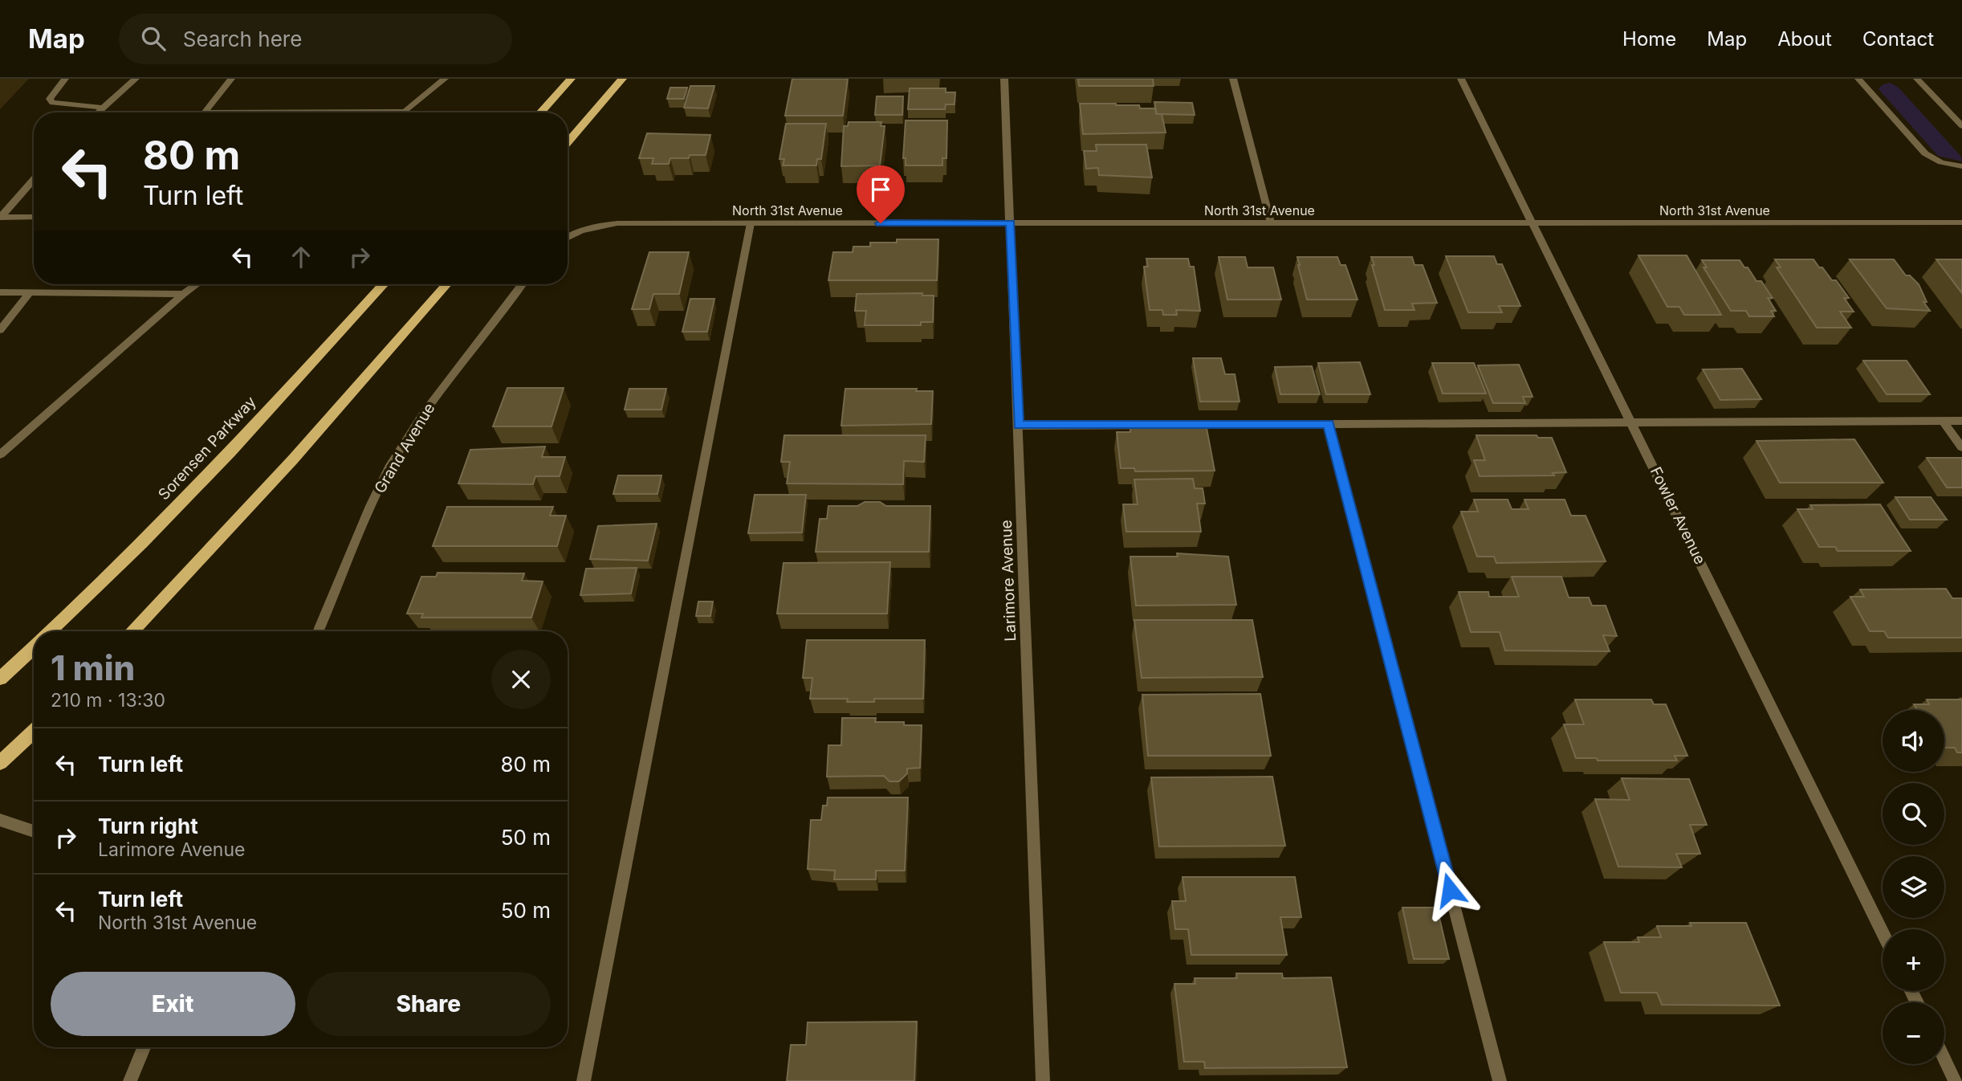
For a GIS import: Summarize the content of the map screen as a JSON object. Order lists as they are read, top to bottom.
{
  "streets": {
    "main road": ["Sorensen Parkway"],
    "street": [
      "North 31st Avenue",
      "Grand Avenue",
      "Fowler Avenue",
      "Larimore Avenue"
    ]
  },
  "crossings": [
    ["North 31st Avenue", "Fowler Avenue"],
    ["North 31st Avenue", "Larimore Avenue"]
  ],
  "page": {
    "header": "Map",
    "search": "Search here",
    "nav": [
      "Home",
      "Map",
      "About",
      "Contact"
    ],
    "turn": ["80 m", "Turn left"],
    "heading": ["1 min", "210 m · 13:30"],
    "map_buttons": ["+", "−"],
    "list": [
      {
        "name": "Turn left",
        "value": "80 m"
      },
      {
        "name": "Turn right",
        "note": "Larimore Avenue",
        "value": "50 m"
      },
      {
        "name": "Turn left",
        "note": "North 31st Avenue",
        "value": "50 m"
      }
    ],
    "buttons": ["Exit", "Share"]
  }
}
